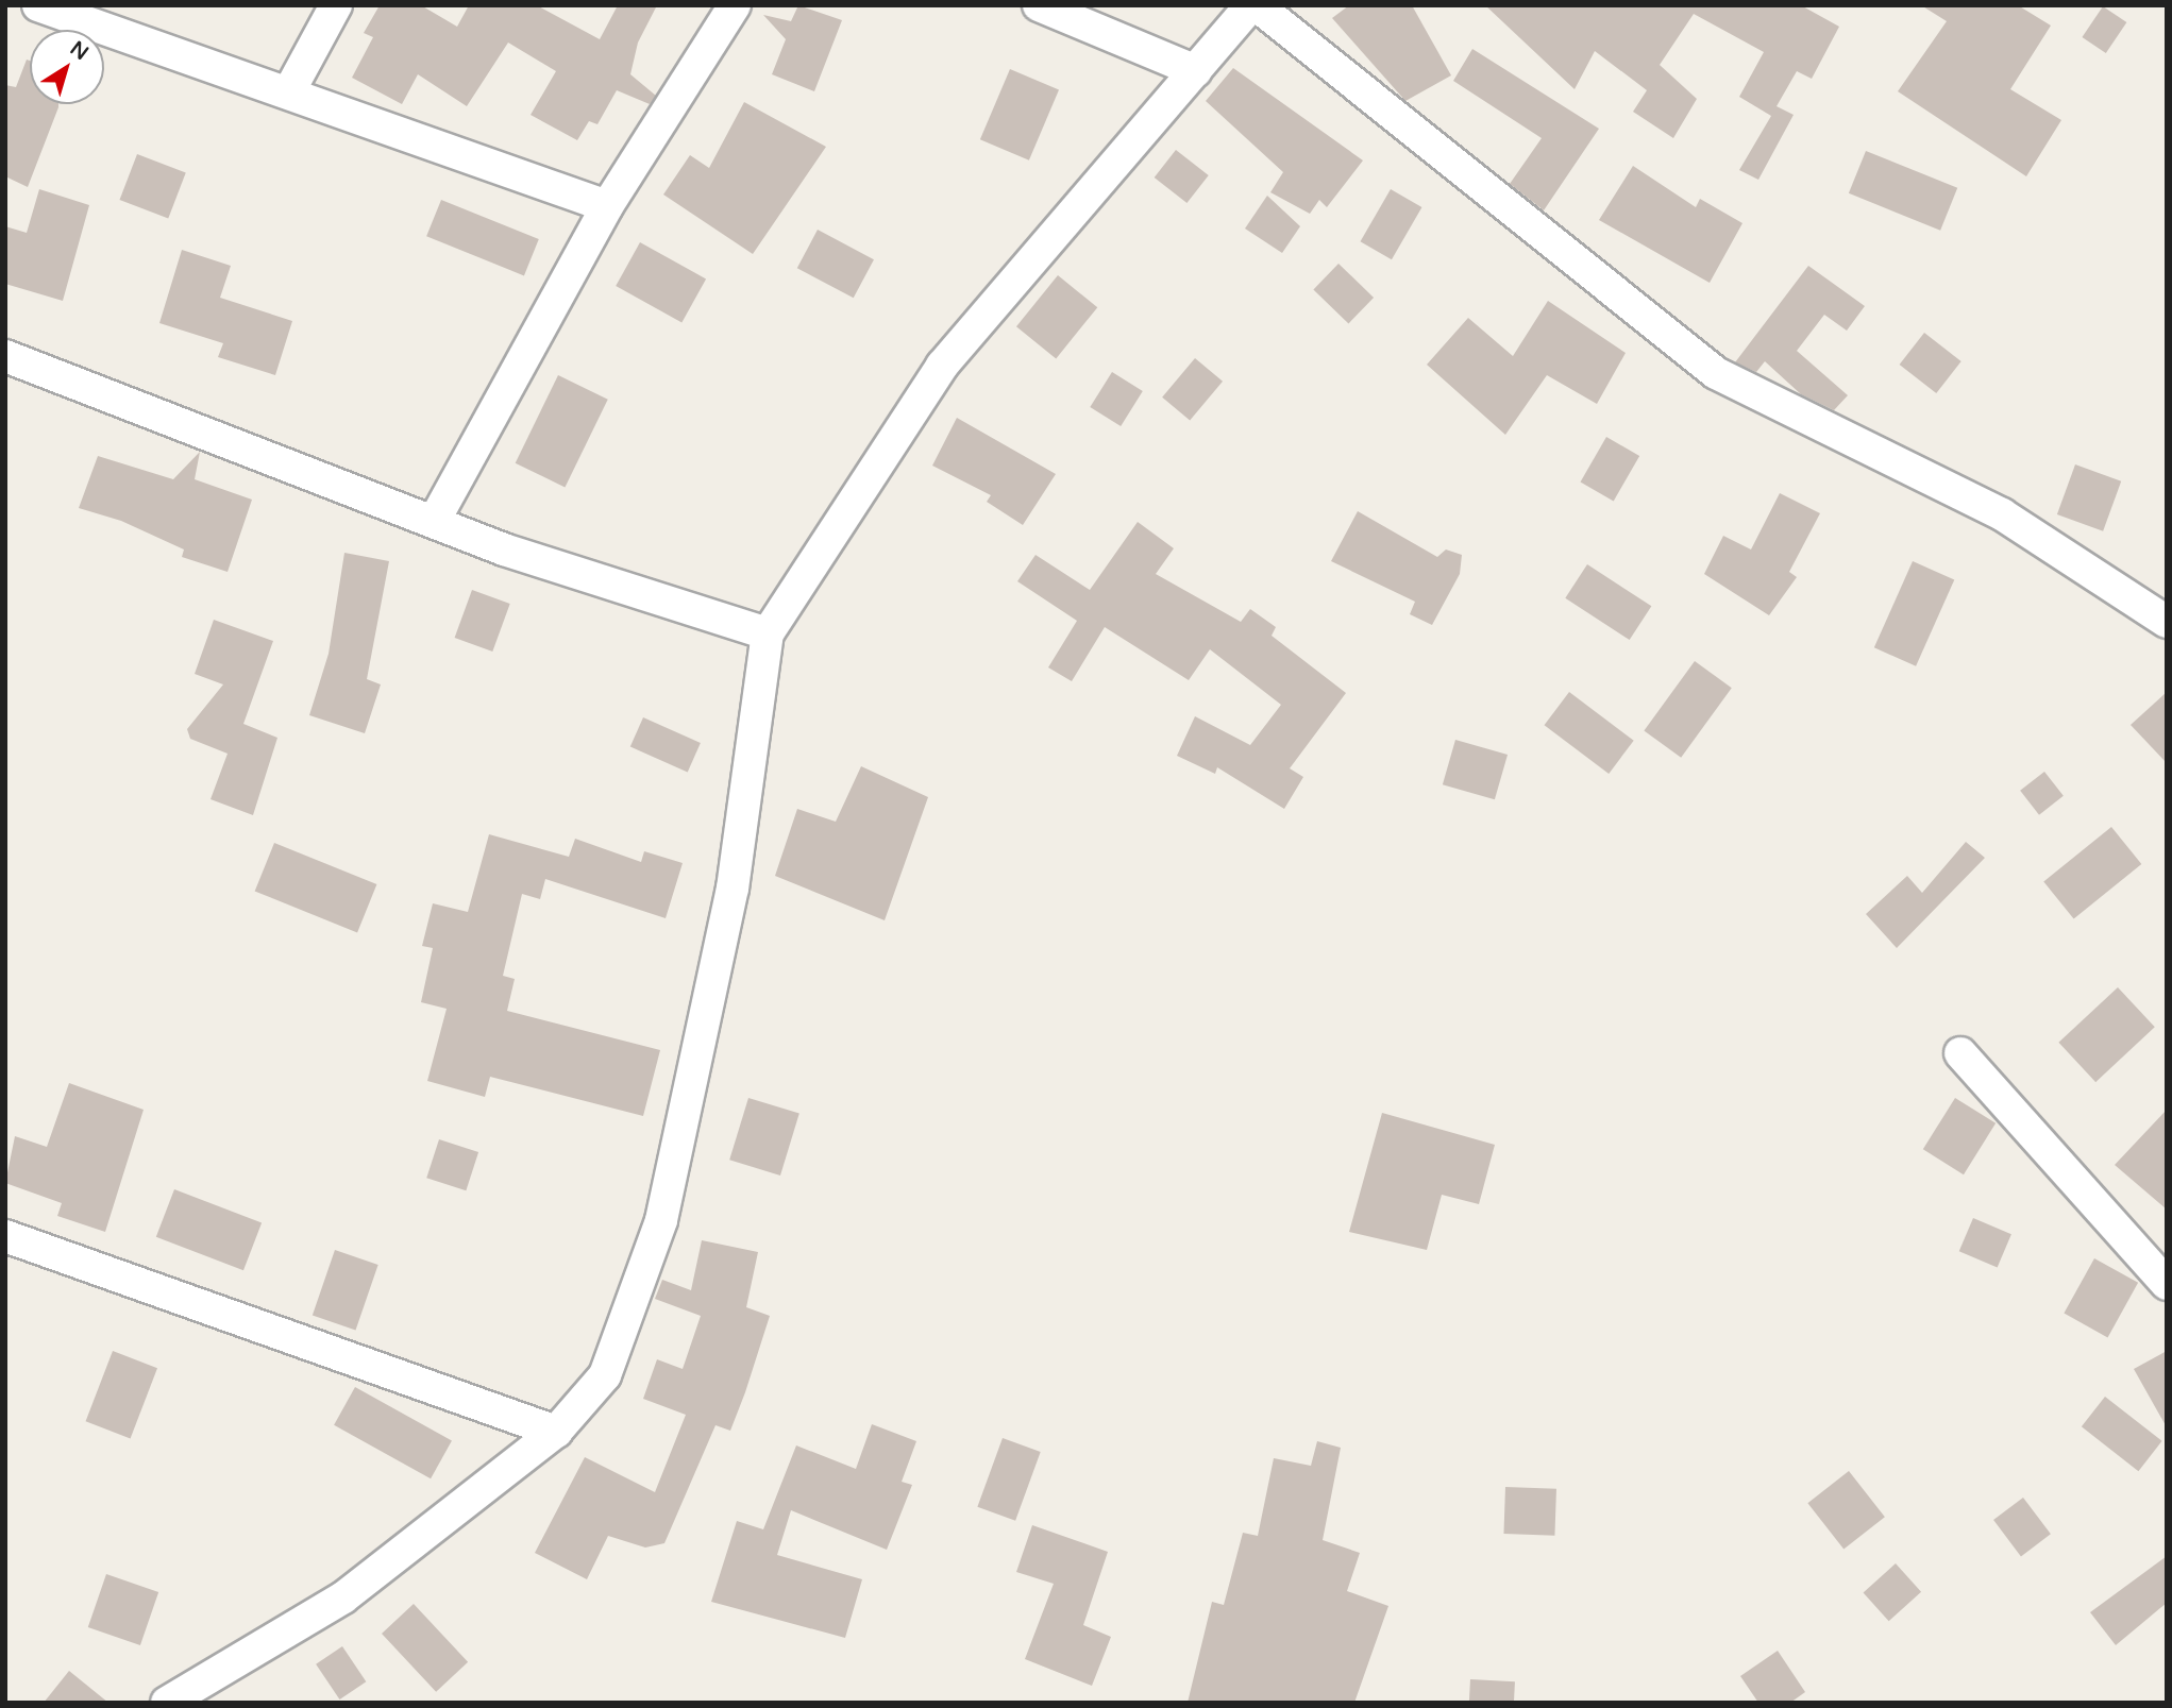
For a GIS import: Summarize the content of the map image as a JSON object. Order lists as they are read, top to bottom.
{
  "north": "top right"
}
